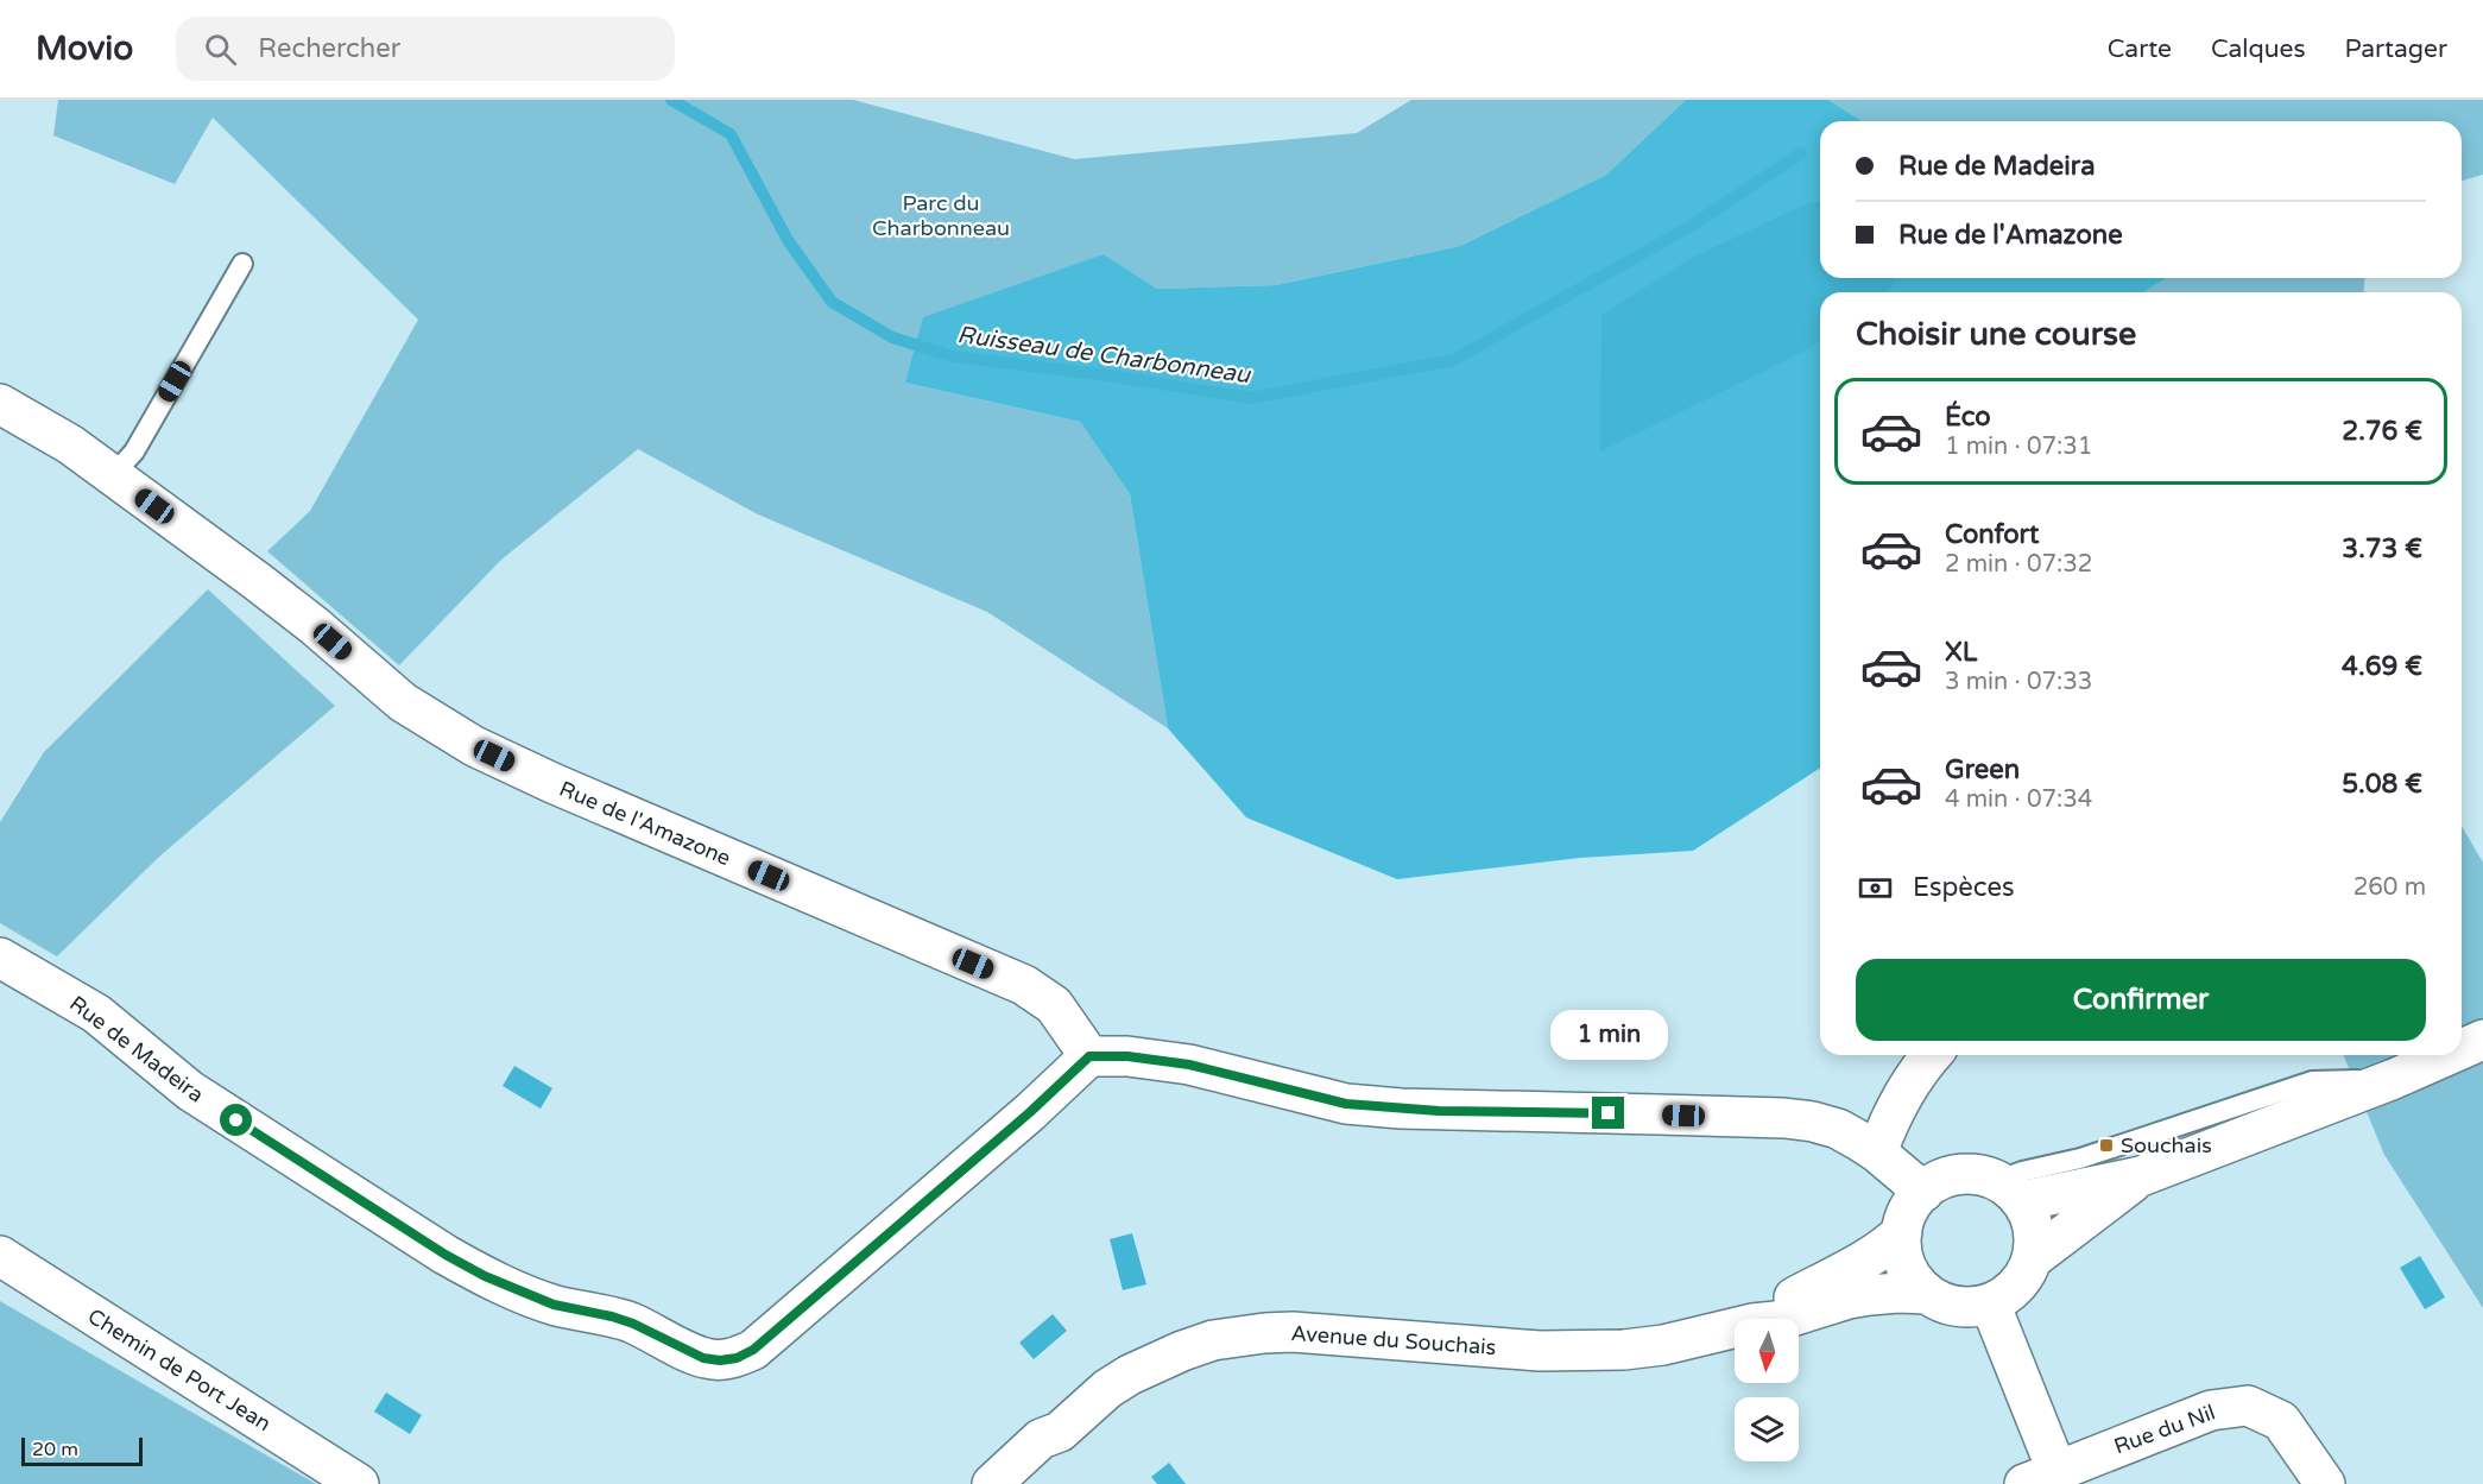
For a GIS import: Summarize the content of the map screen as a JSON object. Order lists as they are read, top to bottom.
{
  "streets": {
    "street": [
      "Rue de l'Amazone",
      "Rue de Madeira",
      "Avenue du Souchais",
      "Chemin de Port Jean",
      "Rue du Nil"
    ]
  },
  "crossings": [
    ["Rue de l'Amazone", "Rue de Madeira"],
    ["Avenue du Souchais", "Rue du Nil"]
  ],
  "water": ["Ruisseau de Charbonneau"],
  "parks": ["Parc du Charbonneau"],
  "places": {
    "transit": ["Souchais"]
  },
  "scale_bar": "20 m",
  "north": "bottom",
  "page": {
    "header": "Movio",
    "search": "Rechercher",
    "nav": ["Carte", "Calques", "Partager"],
    "banner": ["Rue de Madeira", "Rue de l'Amazone"],
    "heading": "Choisir une course",
    "list": [
      {
        "name": "Éco",
        "note": "1 min · 07:31",
        "value": "2.76 €"
      },
      {
        "name": "Confort",
        "note": "2 min · 07:32",
        "value": "3.73 €"
      },
      {
        "name": "XL",
        "note": "3 min · 07:33",
        "value": "4.69 €"
      },
      {
        "name": "Green",
        "note": "4 min · 07:34",
        "value": "5.08 €"
      }
    ],
    "pay": ["Espèces", "260 m"],
    "buttons": "Confirmer",
    "bubble": "1 min",
    "scale": "20 m"
  }
}
